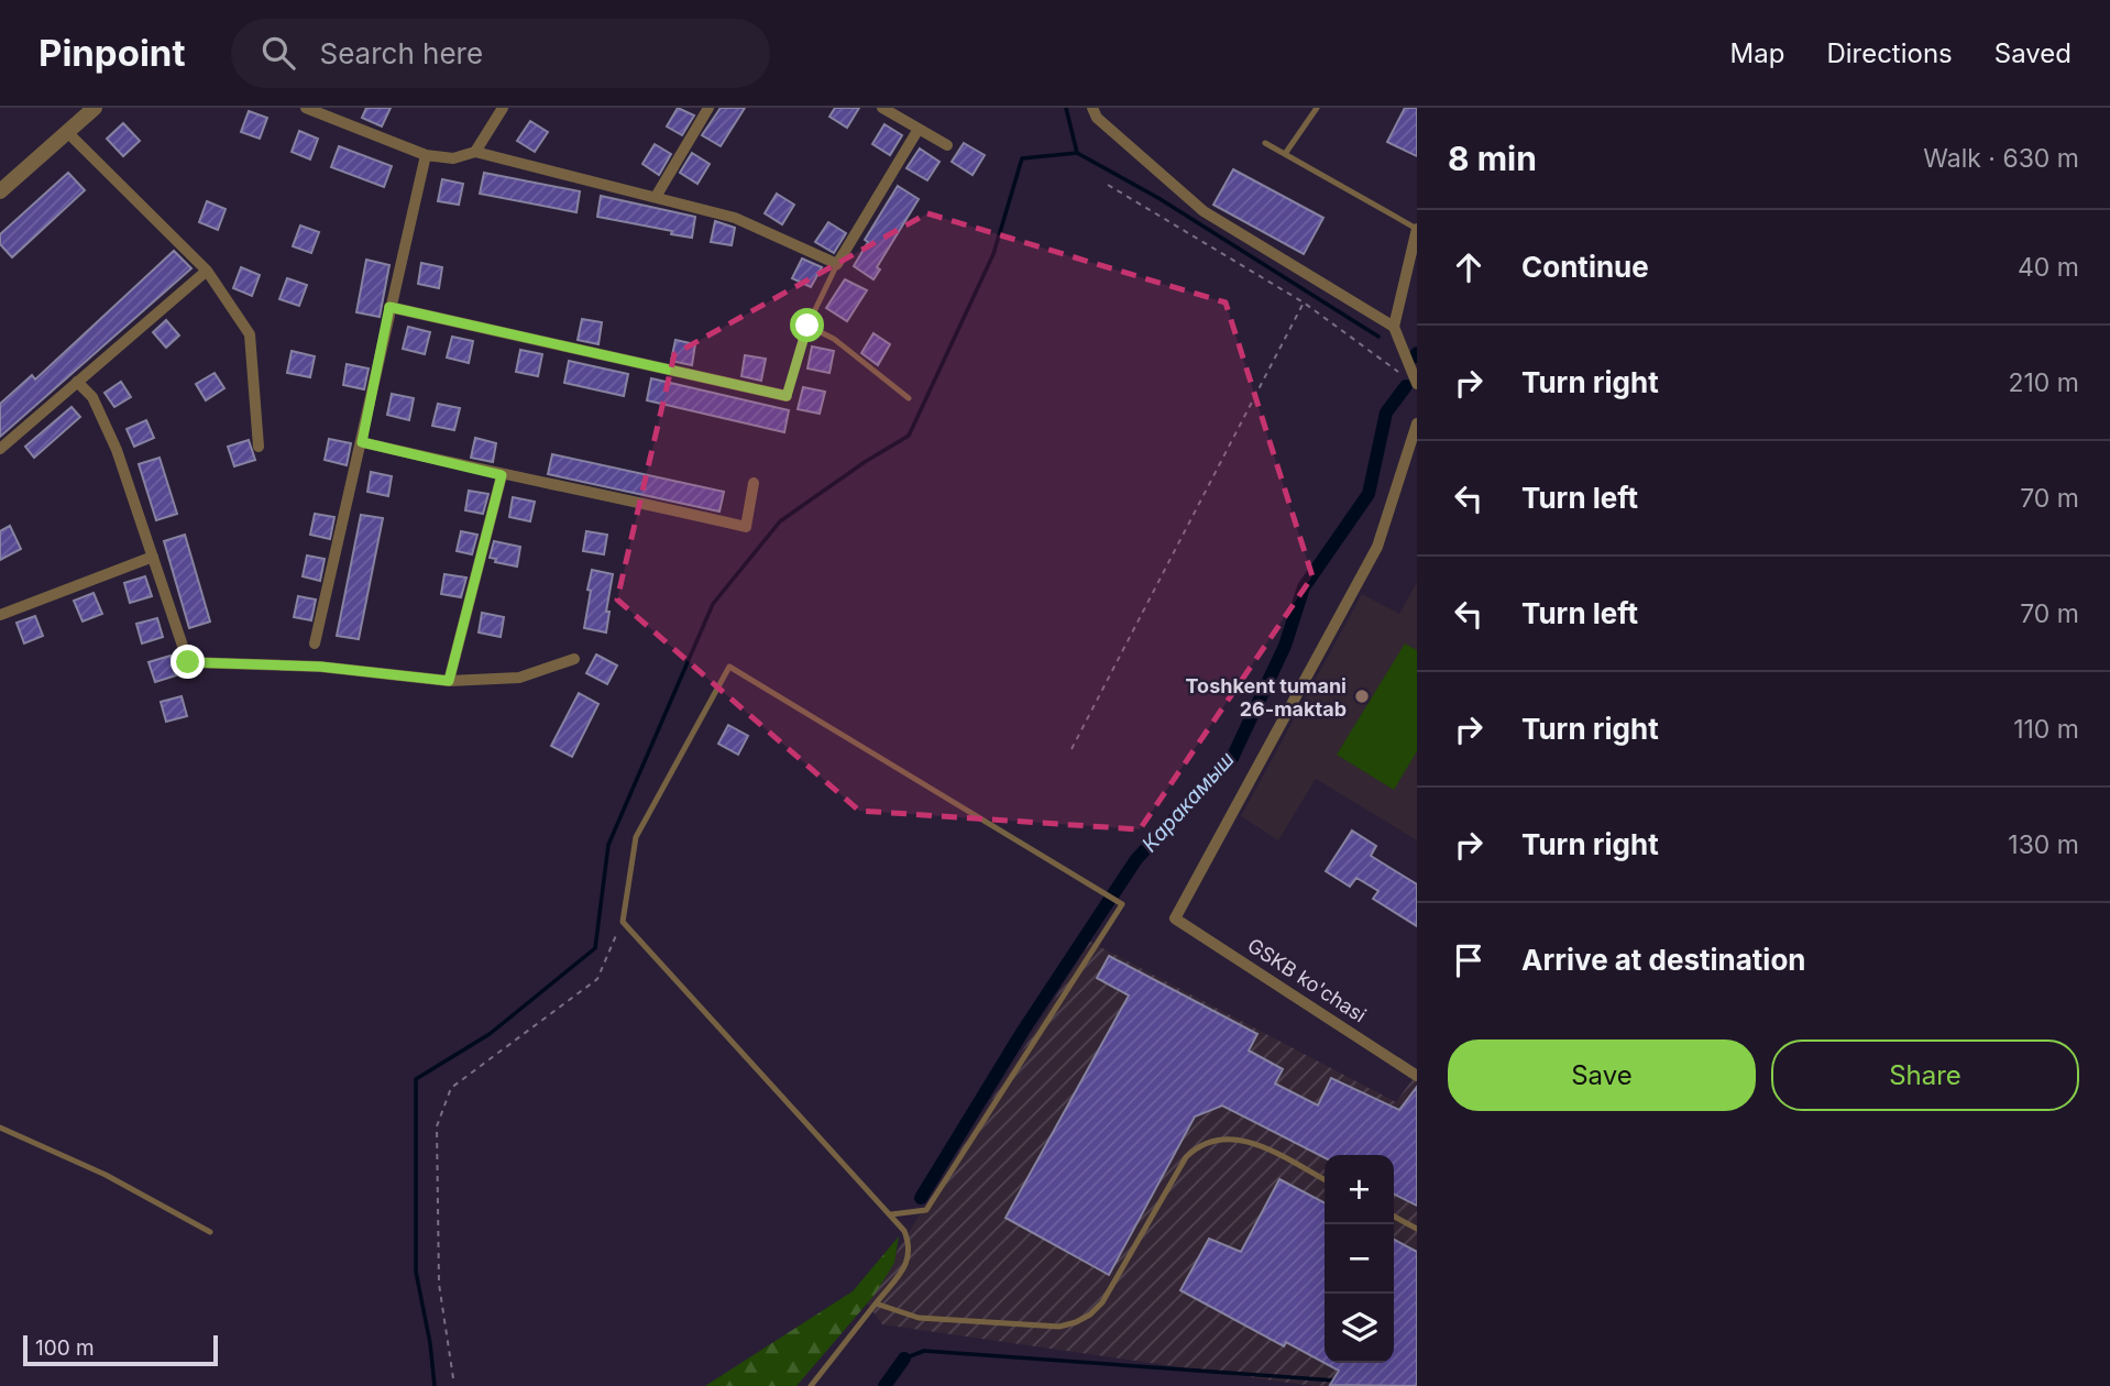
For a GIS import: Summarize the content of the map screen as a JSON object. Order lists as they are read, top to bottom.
{
  "streets": {
    "street": ["GSKB ko'chasi"]
  },
  "water": ["Каракамыш"],
  "places": ["Toshkent tumani 26-maktab"],
  "scale_bar": "100 m",
  "page": {
    "header": "Pinpoint",
    "search": "Search here",
    "nav": ["Map", "Directions", "Saved"],
    "heading": ["8 min", "Walk · 630 m"],
    "list": [
      ["Continue", "40 m"],
      ["Turn right", "210 m"],
      ["Turn left", "70 m"],
      ["Turn left", "70 m"],
      ["Turn right", "110 m"],
      ["Turn right", "130 m"],
      "Arrive at destination"
    ],
    "buttons": ["Save", "Share"],
    "map_buttons": ["+", "−"],
    "scale": "100 m"
  }
}
